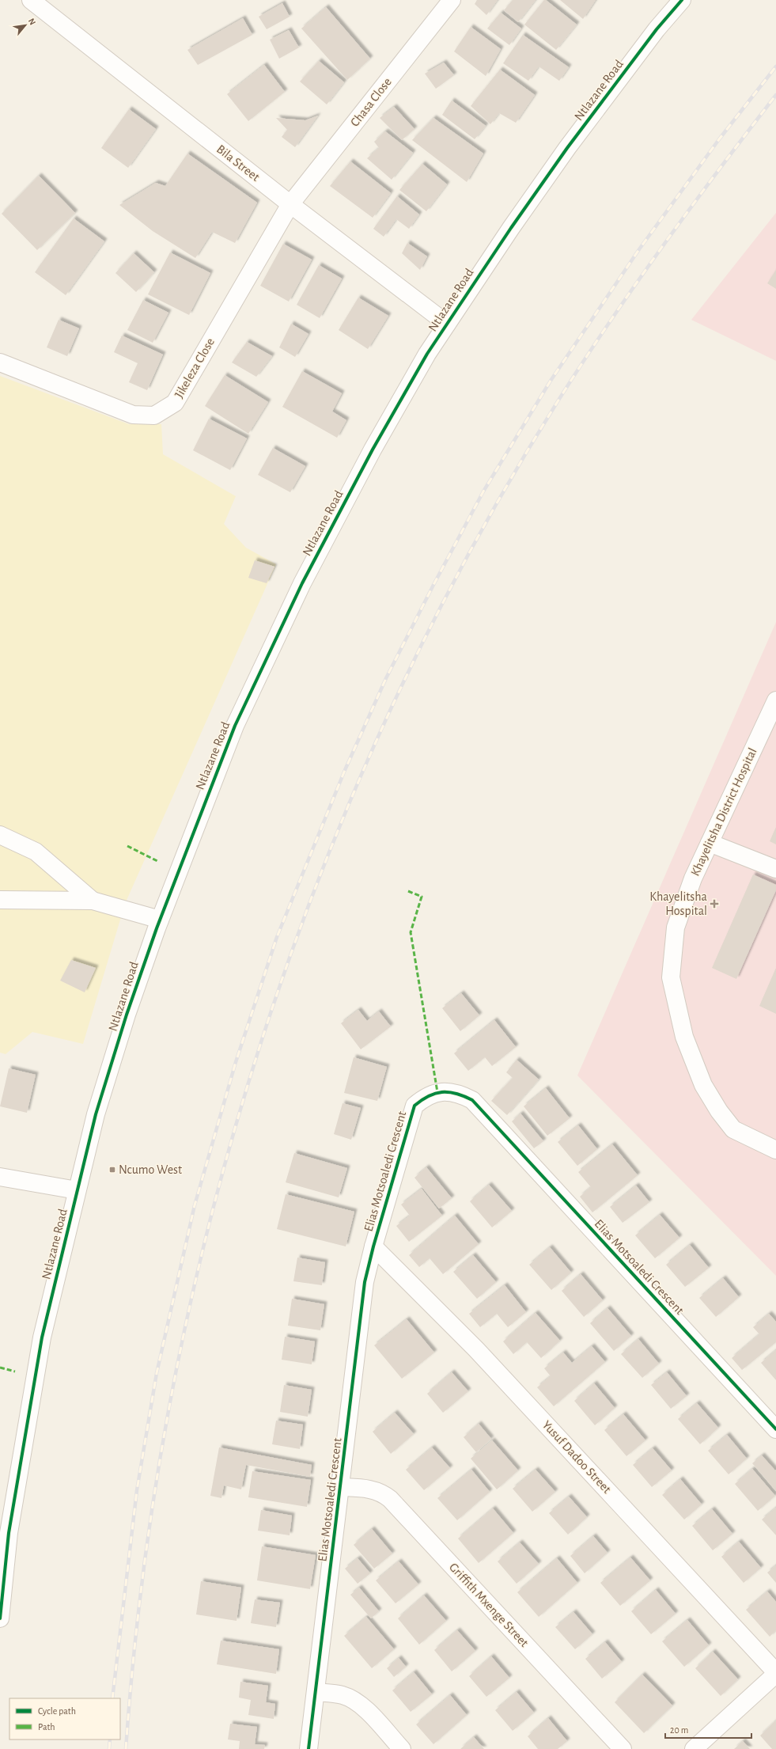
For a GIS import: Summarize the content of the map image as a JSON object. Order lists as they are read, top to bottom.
{
  "streets": {
    "street": [
      "Ntlazane Road",
      "Chasa Close",
      "Bila Street",
      "Jikeleza Close",
      "Khayelitsha District Hospital",
      "Elias Motsoaledi Crescent",
      "Yusuf Dadoo Street",
      "Griffith Mxenge Street"
    ]
  },
  "crossings": [
    ["Ntlazane Road", "Bila Street"],
    ["Chasa Close", "Bila Street"],
    ["Chasa Close", "Jikeleza Close"],
    ["Bila Street", "Jikeleza Close"],
    ["Elias Motsoaledi Crescent", "Yusuf Dadoo Street"],
    ["Elias Motsoaledi Crescent", "Griffith Mxenge Street"]
  ],
  "places": {
    "health": ["Khayelitsha Hospital"],
    "transit": ["Ncumo West"]
  },
  "legend": ["Cycle path", "Path"],
  "scale_bar": "20 m",
  "north": "top right"
}
